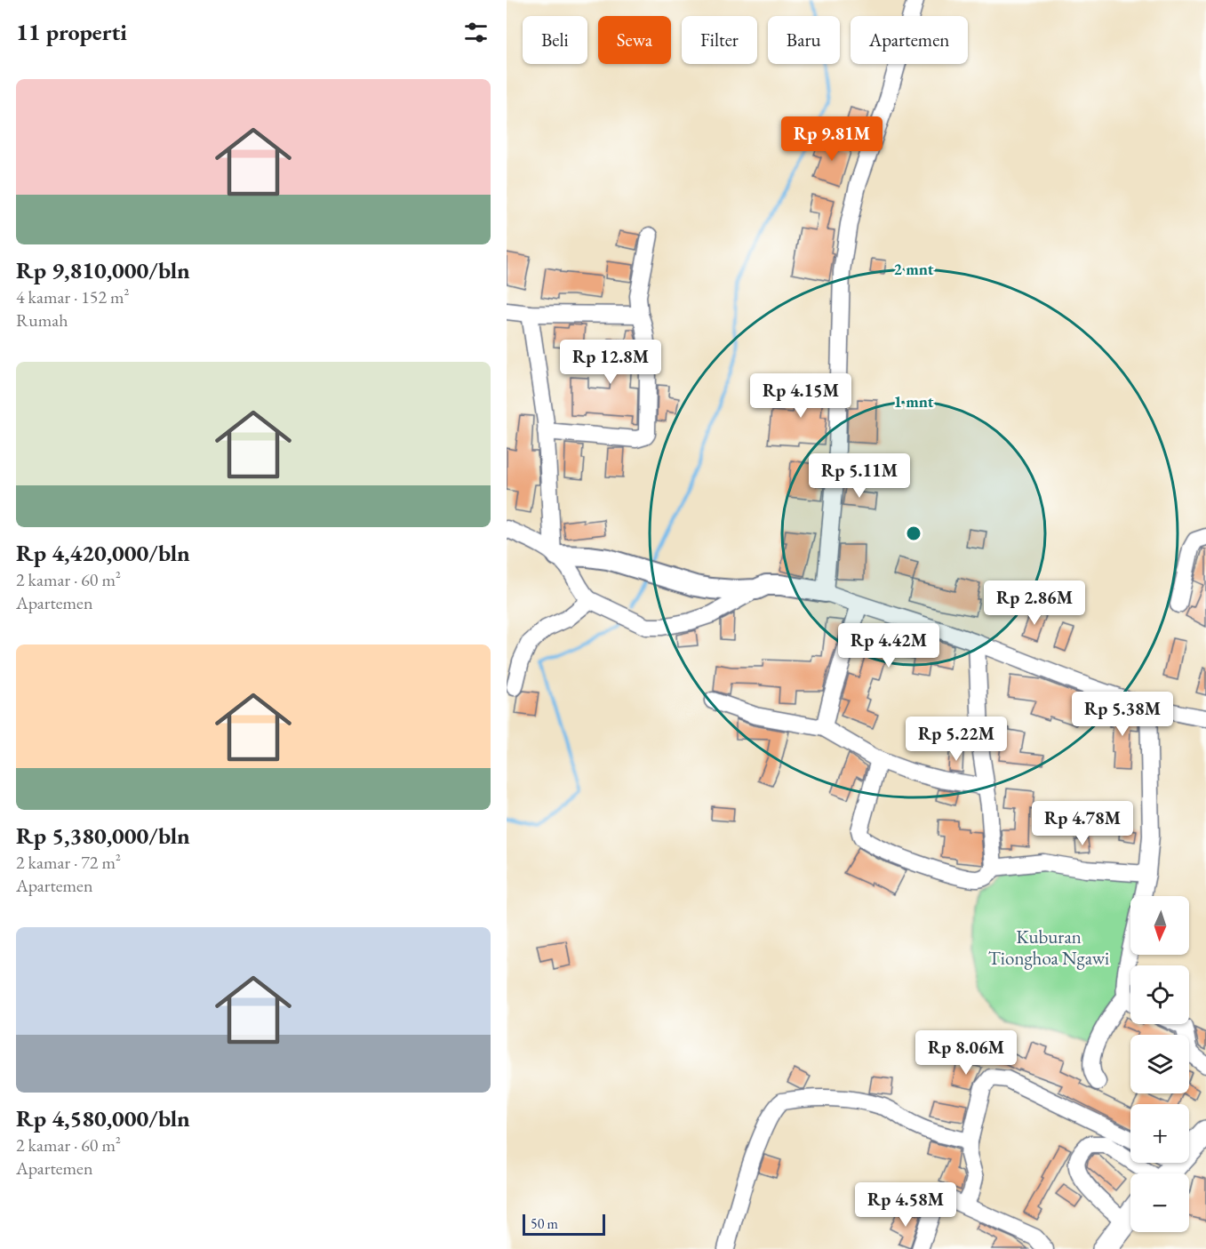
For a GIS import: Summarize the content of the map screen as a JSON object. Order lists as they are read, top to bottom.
{
  "parks": ["Kuburan Tionghoa Ngawi"],
  "scale_bar": "50 m",
  "north": "bottom",
  "page": {
    "heading": "11 properti",
    "chip": [
      "Beli",
      "Sewa",
      "Filter",
      "Baru",
      "Apartemen"
    ],
    "list": [
      {
        "name": "Rp 9,810,000/bln",
        "note": "4 kamar · 152 m² · Rumah"
      },
      {
        "name": "Rp 4,420,000/bln",
        "note": "2 kamar · 60 m² · Apartemen"
      },
      {
        "name": "Rp 5,380,000/bln",
        "note": "2 kamar · 72 m² · Apartemen"
      },
      {
        "name": "Rp 4,580,000/bln",
        "note": "2 kamar · 60 m² · Apartemen"
      }
    ],
    "price": [
      "Rp 9.81M",
      "Rp 12.8M",
      "Rp 4.15M",
      "Rp 5.11M",
      "Rp 2.86M",
      "Rp 4.42M",
      "Rp 5.38M",
      "Rp 5.22M",
      "Rp 4.78M",
      "Rp 8.06M",
      "Rp 4.58M"
    ],
    "map_buttons": ["+", "−"],
    "scale": "50 m"
  },
  "rings": ["2 mnt", "1 mnt"]
}
